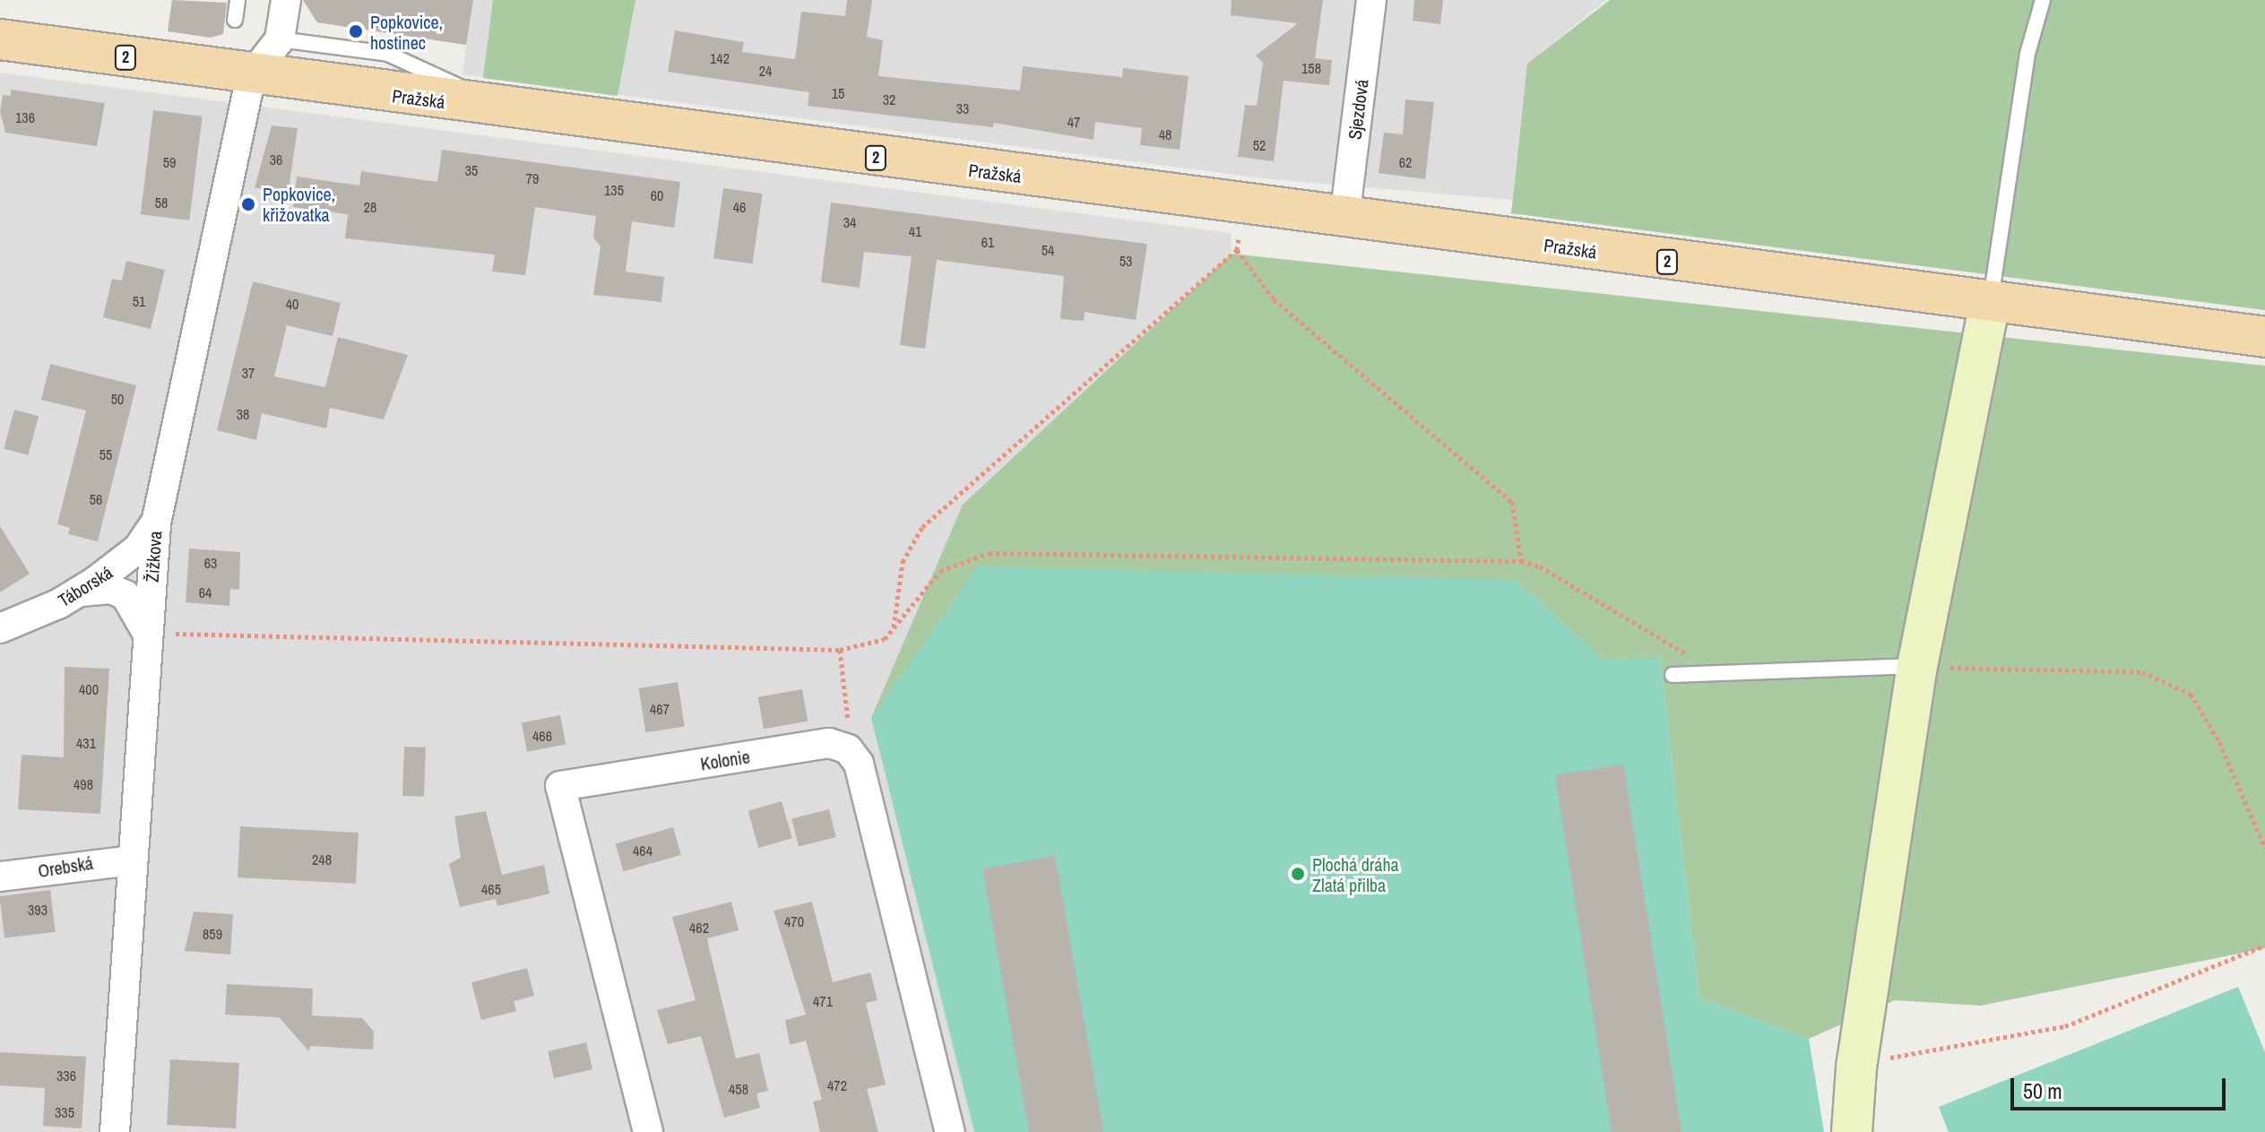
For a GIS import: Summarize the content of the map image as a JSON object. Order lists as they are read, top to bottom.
{
  "streets": {
    "main road": ["2", "Pražská"],
    "street": [
      "Sjezdová",
      "Žižkova",
      "Táborská",
      "Kolonie",
      "Orebská"
    ]
  },
  "crossings": [
    ["2", "Pražská"],
    ["Pražská", "Sjezdová"],
    ["Pražská", "Žižkova"],
    ["Žižkova", "Táborská"],
    ["Žižkova", "Orebská"]
  ],
  "places": ["Popkovice, hostinec", "Popkovice, křižovatka", "Plochá dráha Zlatá přilba"],
  "house_numbers": [
    "142",
    "158",
    "24",
    "15",
    "32",
    "33",
    "136",
    "47",
    "48",
    "52",
    "36",
    "59",
    "62",
    "35",
    "79",
    "135",
    "60",
    "58",
    "28",
    "46",
    "34",
    "41",
    "61",
    "54",
    "53",
    "51",
    "40",
    "37",
    "50",
    "38",
    "55",
    "56",
    "63",
    "64",
    "400",
    "467",
    "466",
    "431",
    "498",
    "464",
    "248",
    "465",
    "393",
    "470",
    "462",
    "859",
    "471",
    "336",
    "472",
    "458",
    "335"
  ],
  "scale_bar": "50 m"
}
